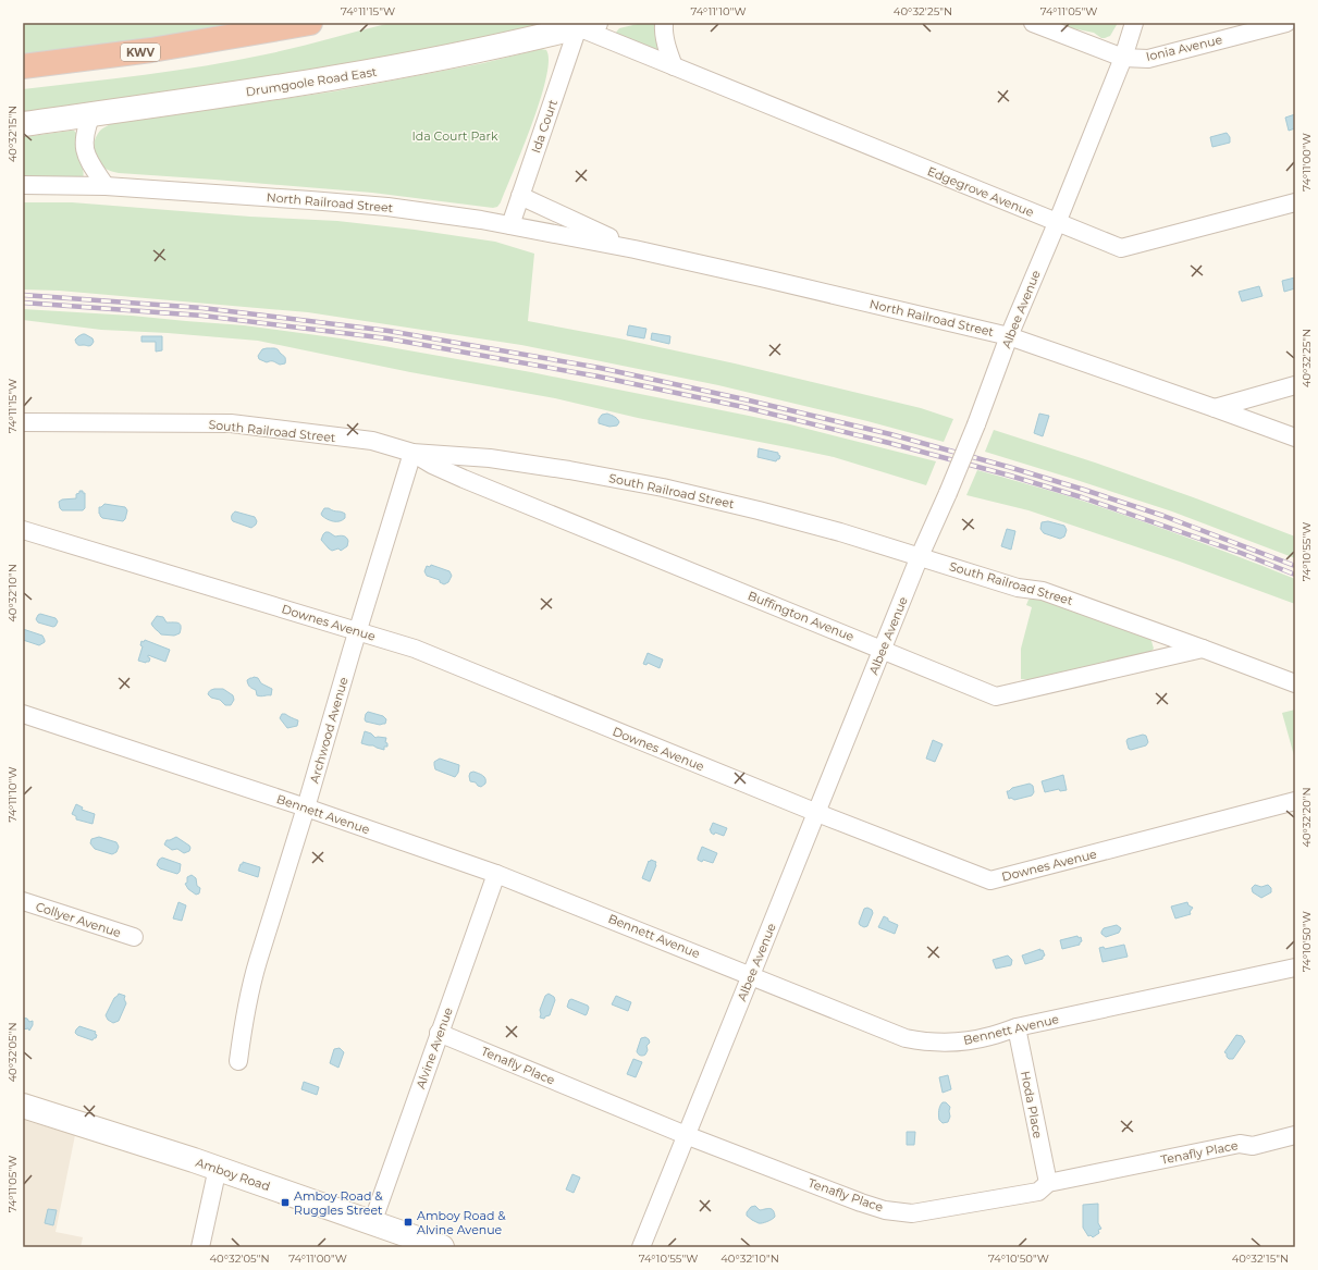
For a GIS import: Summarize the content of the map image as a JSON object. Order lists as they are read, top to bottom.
{
  "streets": {
    "highway": ["KWV"],
    "main road": ["Drumgoole Road East", "Amboy Road"],
    "street": [
      "Ionia Avenue",
      "Ida Court",
      "Edgegrove Avenue",
      "North Railroad Street",
      "Albee Avenue",
      "South Railroad Street",
      "Buffington Avenue",
      "Downes Avenue",
      "Archwood Avenue",
      "Bennett Avenue",
      "Collyer Avenue",
      "Alvine Avenue",
      "Tenafly Place",
      "Hoda Place"
    ]
  },
  "crossings": [
    ["Ionia Avenue", "Albee Avenue"],
    ["Drumgoole Road East", "Ida Court"],
    ["Drumgoole Road East", "Edgegrove Avenue"],
    ["Ida Court", "Edgegrove Avenue"],
    ["Ida Court", "North Railroad Street"],
    ["Edgegrove Avenue", "Albee Avenue"],
    ["North Railroad Street", "Albee Avenue"],
    ["Albee Avenue", "South Railroad Street"],
    ["Albee Avenue", "Buffington Avenue"],
    ["Albee Avenue", "Downes Avenue"],
    ["Albee Avenue", "Bennett Avenue"],
    ["Albee Avenue", "Tenafly Place"],
    ["South Railroad Street", "Buffington Avenue"],
    ["South Railroad Street", "Archwood Avenue"],
    ["Buffington Avenue", "Archwood Avenue"],
    ["Downes Avenue", "Archwood Avenue"],
    ["Archwood Avenue", "Bennett Avenue"],
    ["Bennett Avenue", "Alvine Avenue"],
    ["Bennett Avenue", "Hoda Place"],
    ["Alvine Avenue", "Tenafly Place"],
    ["Alvine Avenue", "Amboy Road"],
    ["Tenafly Place", "Hoda Place"]
  ],
  "parks": ["Ida Court Park"],
  "places": {
    "transit": ["Amboy Road & Ruggles Street", "Amboy Road & Alvine Avenue"]
  },
  "coordinates": [
    "74°11'15\"W",
    "74°11'10\"W",
    "40°32'25\"N",
    "74°11'05\"W",
    "40°32'15\"N",
    "74°11'00\"W",
    "74°10'55\"W",
    "40°32'10\"N",
    "40°32'20\"N",
    "74°10'50\"W",
    "40°32'05\"N"
  ]
}
